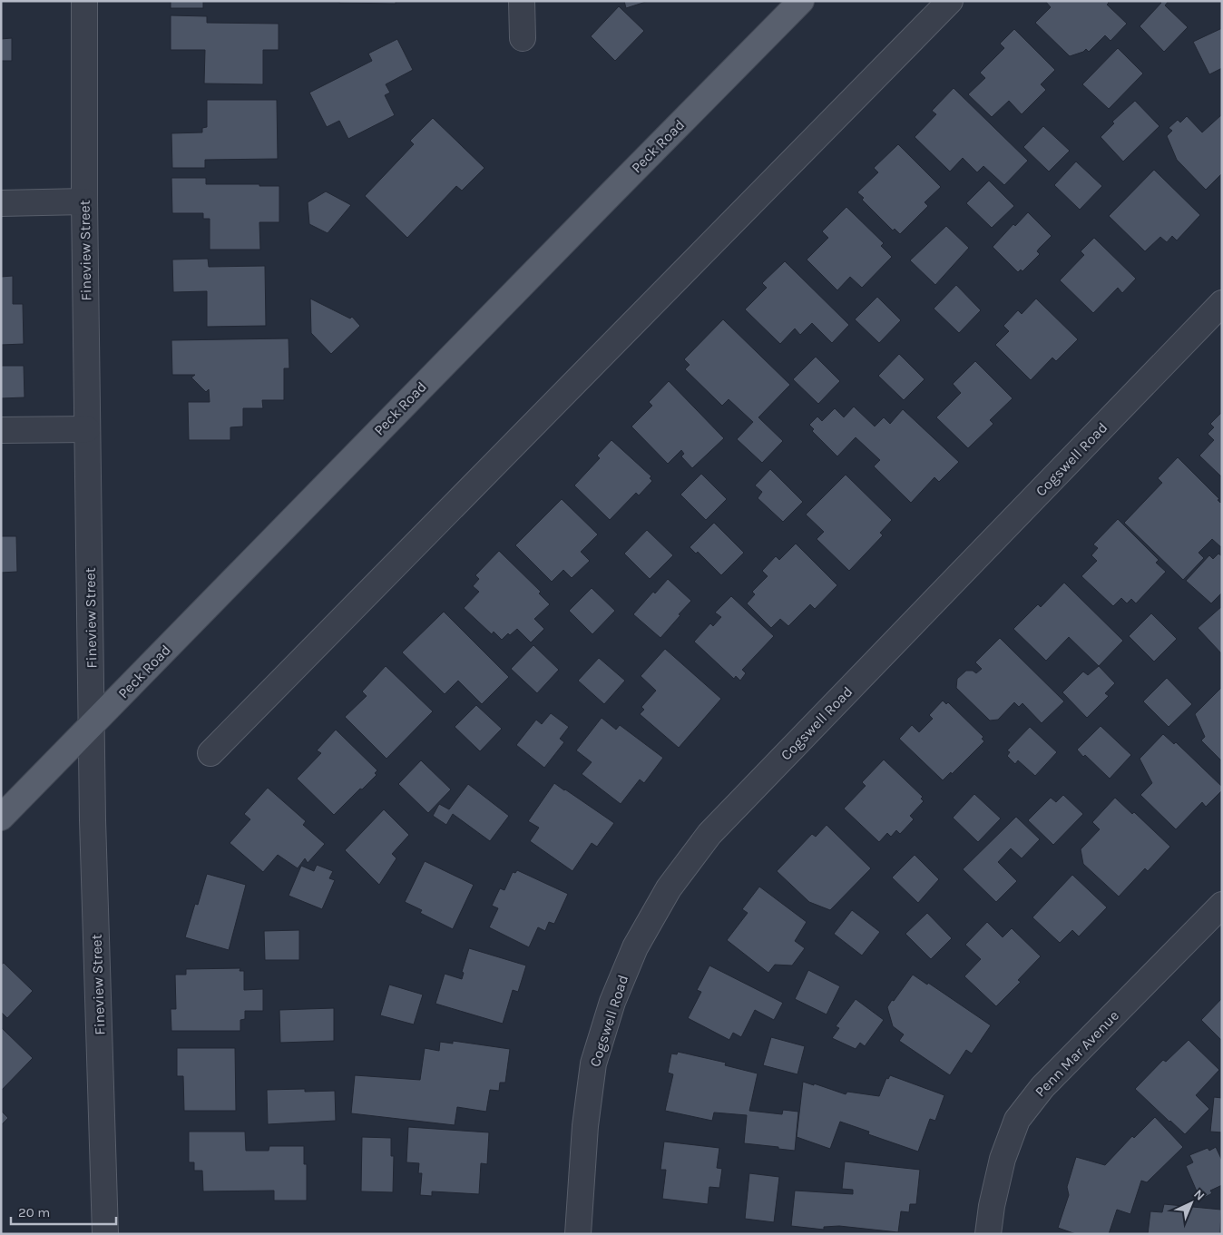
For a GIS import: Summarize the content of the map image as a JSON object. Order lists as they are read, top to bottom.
{
  "streets": {
    "main road": ["Peck Road"],
    "street": ["Fineview Street", "Cogswell Road", "Penn Mar Avenue"]
  },
  "crossings": [
    ["Peck Road", "Fineview Street"]
  ],
  "scale_bar": "20 m",
  "north": "top right"
}
